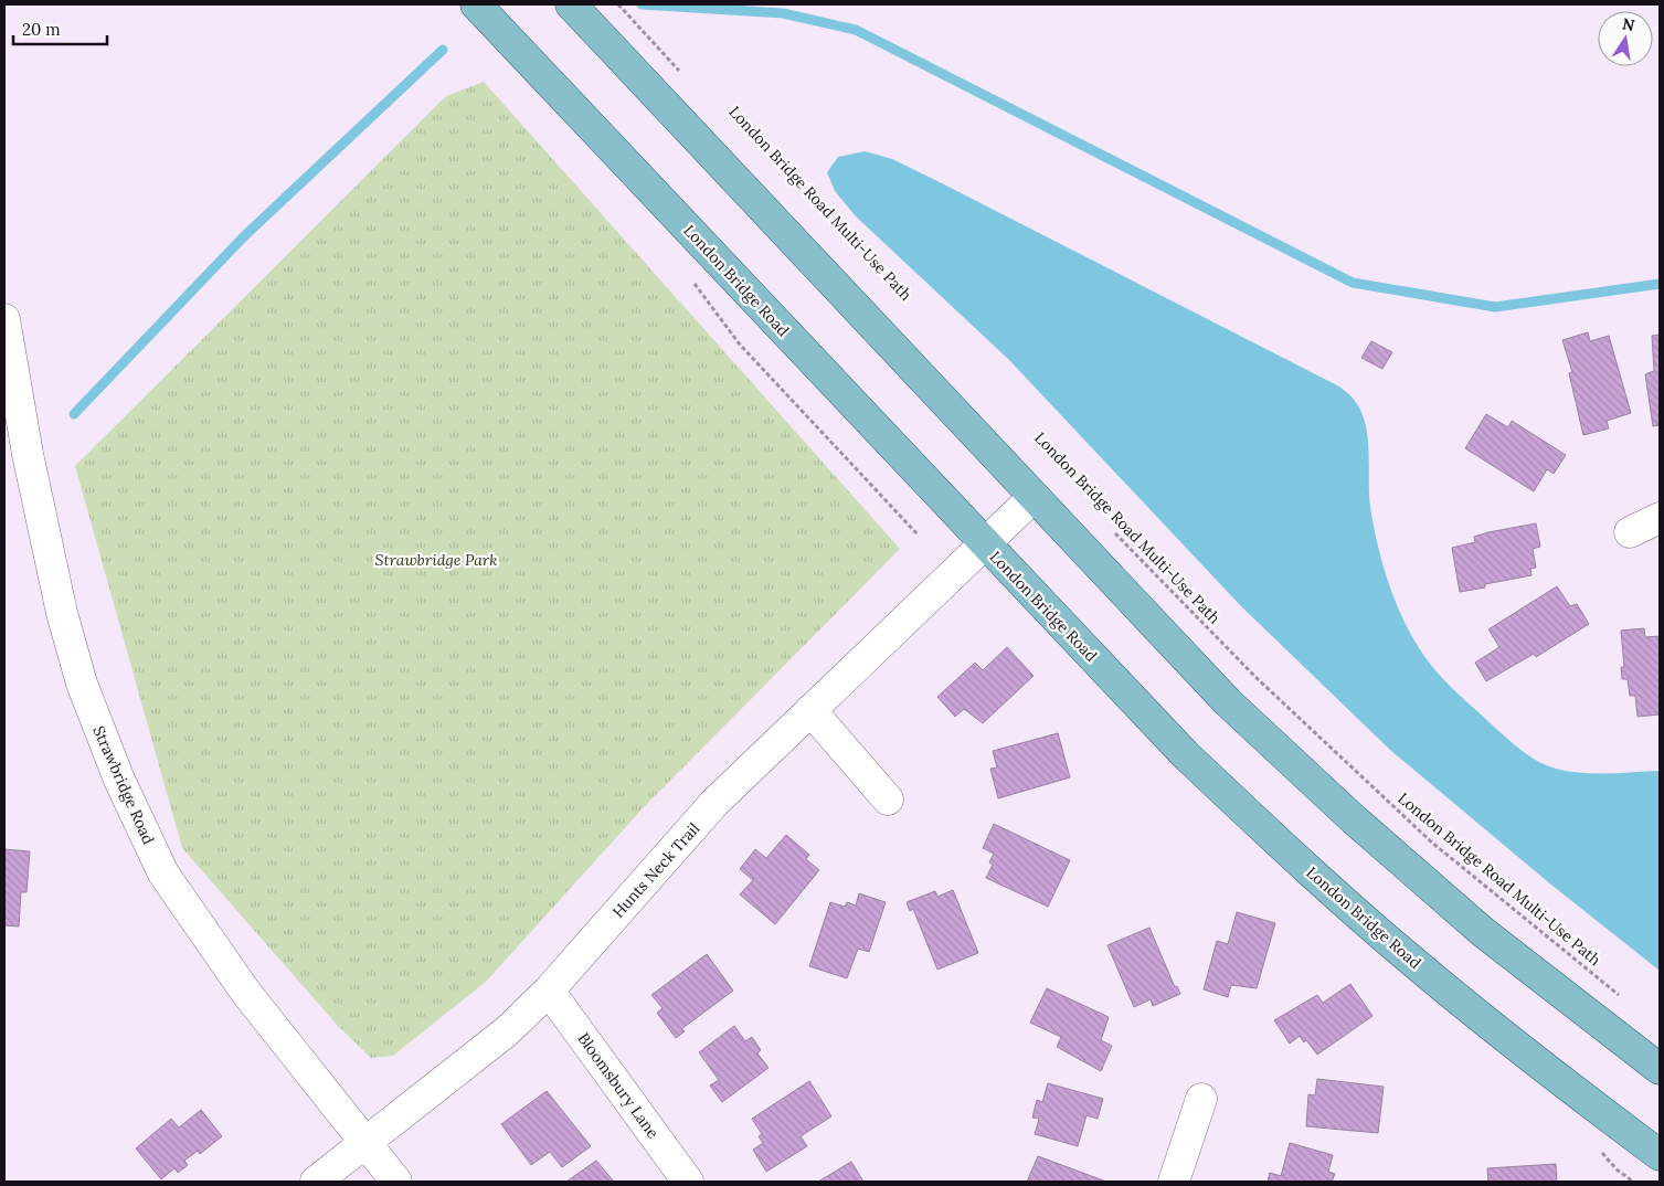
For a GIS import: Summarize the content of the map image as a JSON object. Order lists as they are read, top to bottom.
{
  "streets": {
    "main road": ["London Bridge Road"],
    "street": ["Strawbridge Road", "Hunts Neck Trail", "Bloomsbury Lane"],
    "path": ["London Bridge Road Multi-Use Path"]
  },
  "crossings": [
    ["London Bridge Road", "Hunts Neck Trail"],
    ["Strawbridge Road", "Hunts Neck Trail"],
    ["Hunts Neck Trail", "Bloomsbury Lane"]
  ],
  "parks": ["Strawbridge Park"],
  "scale_bar": "20 m",
  "north": "top"
}
